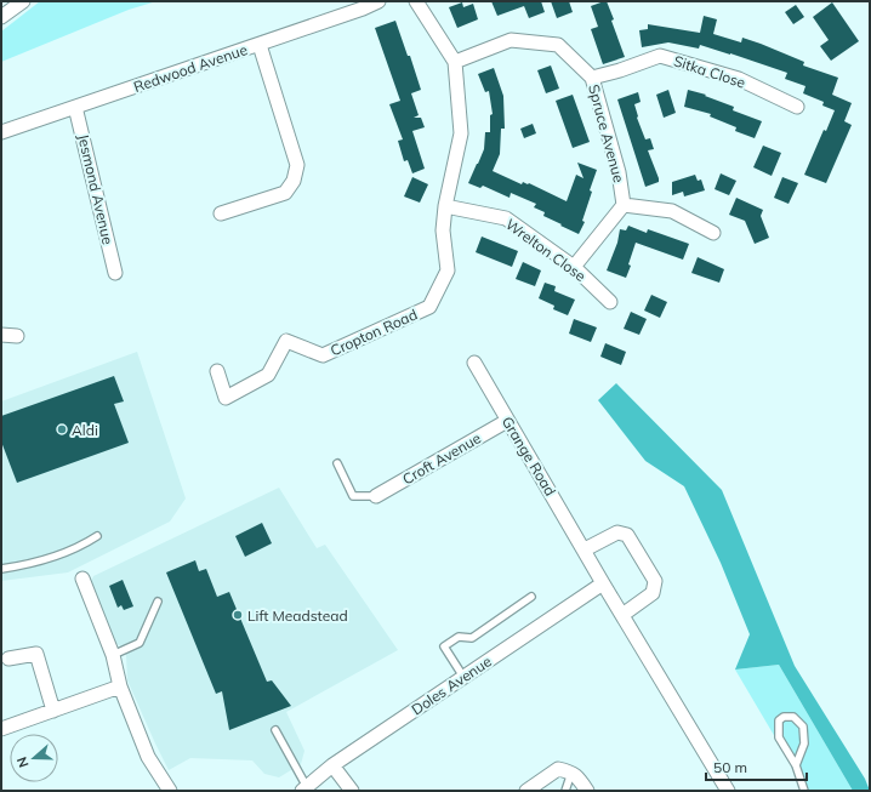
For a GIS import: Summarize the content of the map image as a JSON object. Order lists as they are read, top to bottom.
{
  "streets": {
    "street": [
      "Redwood Avenue",
      "Sitka Close",
      "Spruce Avenue",
      "Jesmond Avenue",
      "Wrelton Close",
      "Cropton Road",
      "Grange Road",
      "Croft Avenue",
      "Doles Avenue"
    ]
  },
  "crossings": [
    ["Redwood Avenue", "Jesmond Avenue"],
    ["Sitka Close", "Spruce Avenue"],
    ["Spruce Avenue", "Cropton Road"],
    ["Wrelton Close", "Cropton Road"],
    ["Grange Road", "Croft Avenue"],
    ["Grange Road", "Doles Avenue"]
  ],
  "places": ["Aldi", "Lift Meadstead"],
  "scale_bar": "50 m",
  "north": "left"
}
